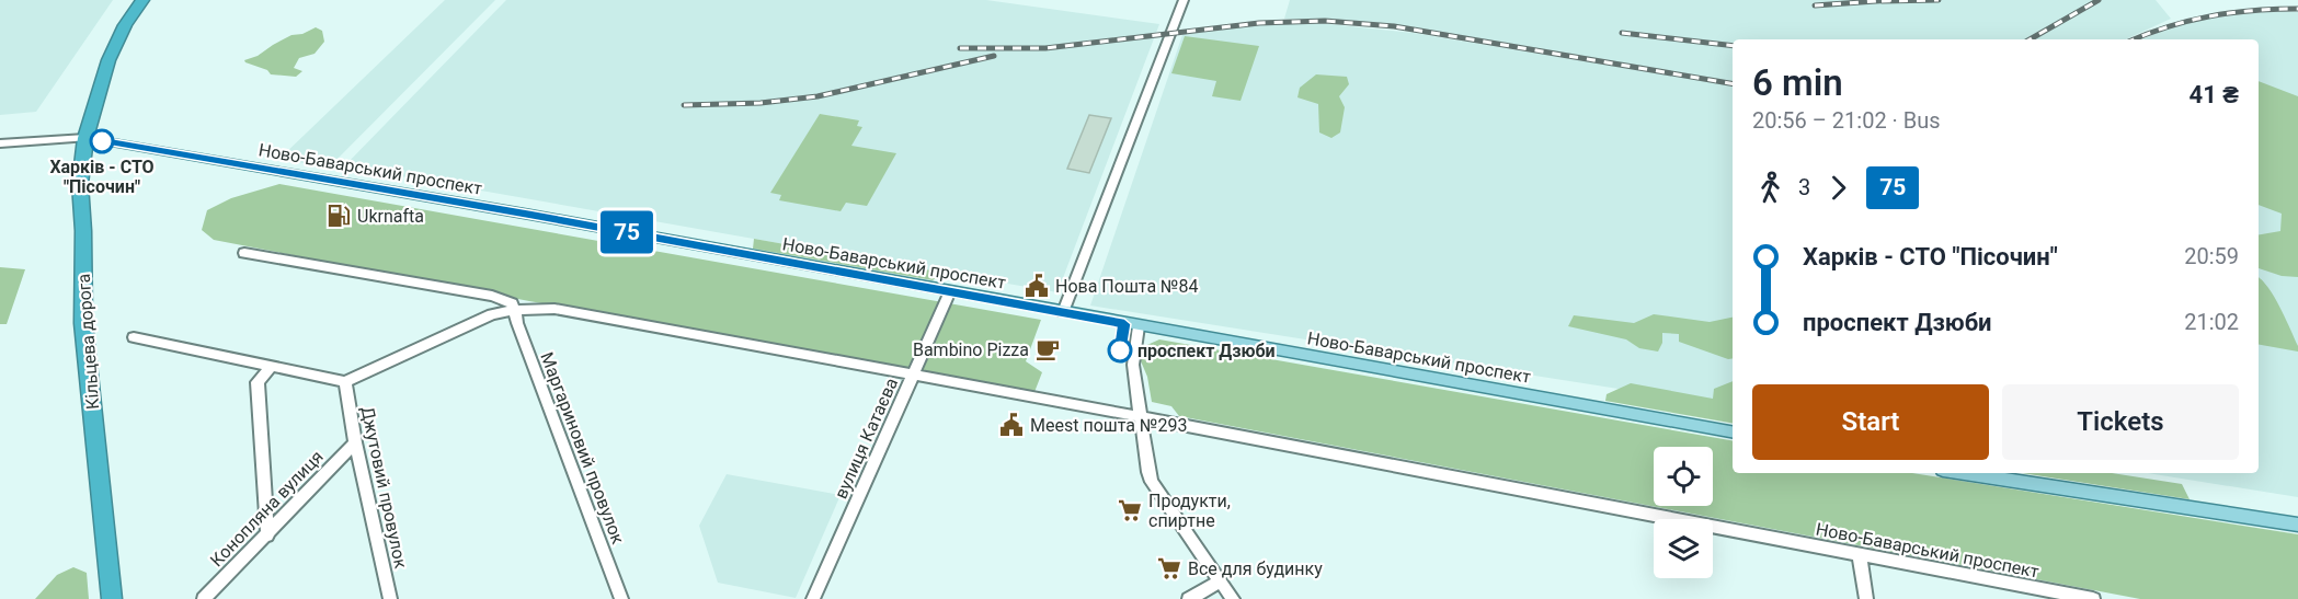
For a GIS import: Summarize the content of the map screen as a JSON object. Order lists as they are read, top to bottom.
{
  "streets": {
    "highway": ["Кільцева дорога"],
    "main road": ["Ново-Баварський проспект"],
    "street": [
      "вулиця Катаєва",
      "Маргариновий провулок",
      "Джутовий провулок",
      "Конопляна вулиця"
    ]
  },
  "crossings": [
    ["Ново-Баварський проспект", "Кільцева дорога"],
    ["Ново-Баварський проспект", "вулиця Катаєва"],
    ["Ново-Баварський проспект", "Маргариновий провулок"],
    ["Ново-Баварський проспект", "Джутовий провулок"],
    ["Джутовий провулок", "Конопляна вулиця"]
  ],
  "places": {
    "other": ["Харків - СТО \"Пісочин\"", "проспект Дзюби"],
    "fuel station": ["Ukrnafta"],
    "public building": ["Нова Пошта №84", "Meest пошта №293"],
    "cafe": ["Bambino Pizza"],
    "supermarket": ["Продукти, спиртне", "Все для будинку"]
  },
  "lines": ["bus line 75"],
  "page": {
    "on_map": "75",
    "heading": ["6 min", "20:56 – 21:02 · Bus", "41 ₴"],
    "legs": ["3", "75"],
    "list": [
      {
        "name": "Харків - СТО \"Пісочин\"",
        "value": "20:59"
      },
      {
        "name": "проспект Дзюби",
        "value": "21:02"
      }
    ],
    "buttons": ["Start", "Tickets"]
  }
}
